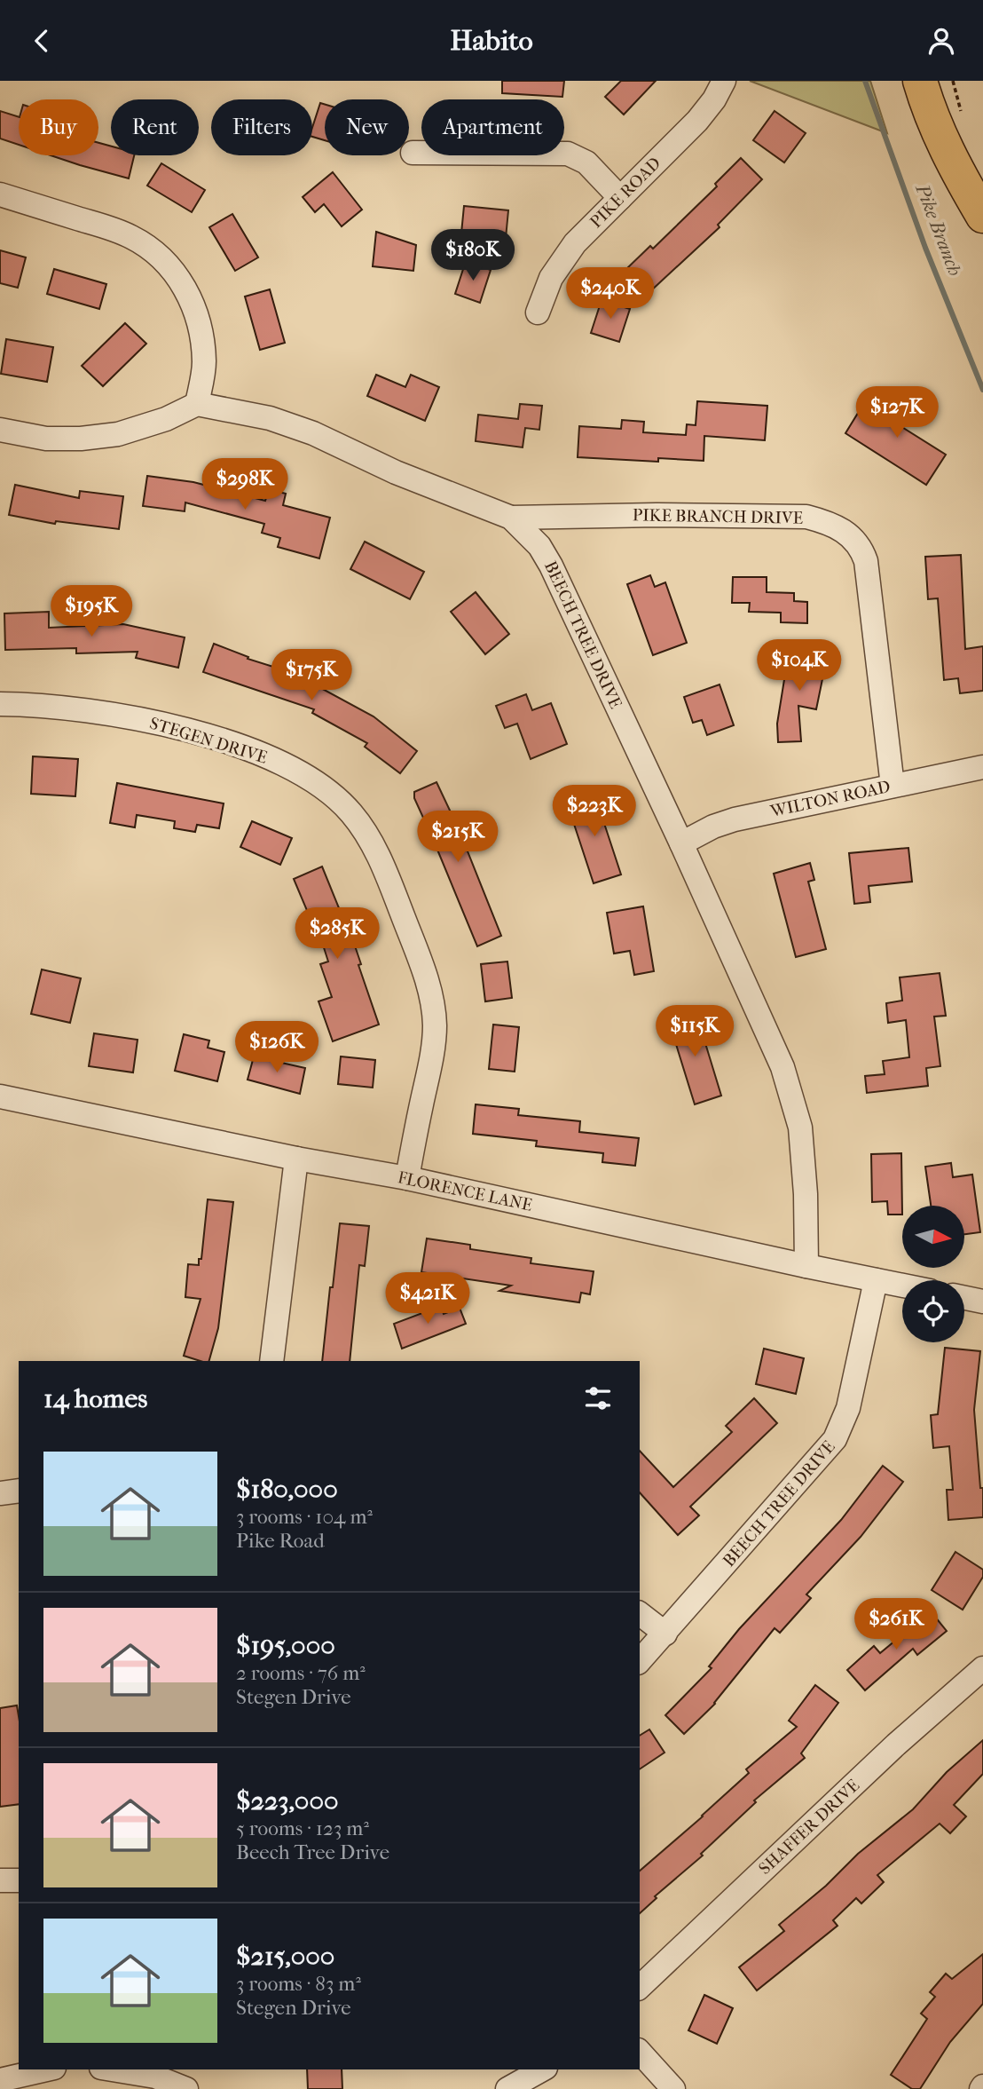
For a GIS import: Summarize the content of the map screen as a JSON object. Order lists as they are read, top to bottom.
{
  "streets": {
    "street": [
      "PIKE ROAD",
      "PIKE BRANCH DRIVE",
      "BEECH TREE DRIVE",
      "STEGEN DRIVE",
      "WILTON ROAD",
      "FLORENCE LANE",
      "SHAFFER DRIVE"
    ]
  },
  "crossings": [
    ["PIKE BRANCH DRIVE", "BEECH TREE DRIVE"],
    ["PIKE BRANCH DRIVE", "WILTON ROAD"],
    ["BEECH TREE DRIVE", "WILTON ROAD"],
    ["BEECH TREE DRIVE", "FLORENCE LANE"],
    ["STEGEN DRIVE", "FLORENCE LANE"]
  ],
  "water": ["Pike Branch"],
  "north": "right",
  "page": {
    "header": "Habito",
    "chip": [
      "Buy",
      "Rent",
      "Filters",
      "New",
      "Apartment"
    ],
    "price": [
      "$180K",
      "$240K",
      "$127K",
      "$298K",
      "$195K",
      "$104K",
      "$175K",
      "$223K",
      "$215K",
      "$285K",
      "$115K",
      "$126K",
      "$421K",
      "$261K"
    ],
    "heading": "14 homes",
    "list": [
      {
        "name": "$180,000",
        "note": "3 rooms · 104 m² · Pike Road"
      },
      {
        "name": "$195,000",
        "note": "2 rooms · 76 m² · Stegen Drive"
      },
      {
        "name": "$223,000",
        "note": "5 rooms · 123 m² · Beech Tree Drive"
      },
      {
        "name": "$215,000",
        "note": "3 rooms · 83 m² · Stegen Drive"
      }
    ]
  }
}
